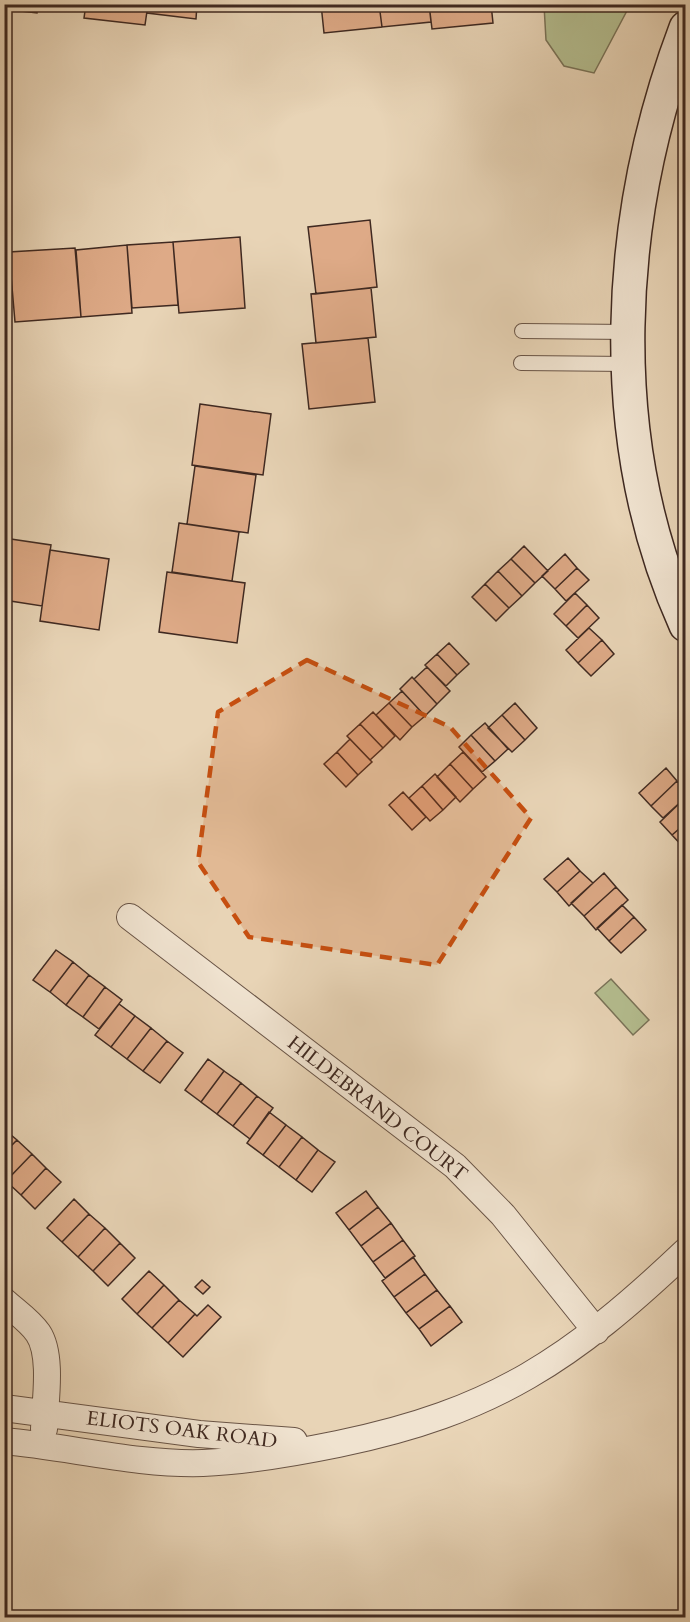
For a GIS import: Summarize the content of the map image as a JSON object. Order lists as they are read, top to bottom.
{
  "streets": {
    "street": ["HILDEBRAND COURT", "ELIOTS OAK ROAD"]
  },
  "crossings": [
    ["HILDEBRAND COURT", "ELIOTS OAK ROAD"]
  ]
}
